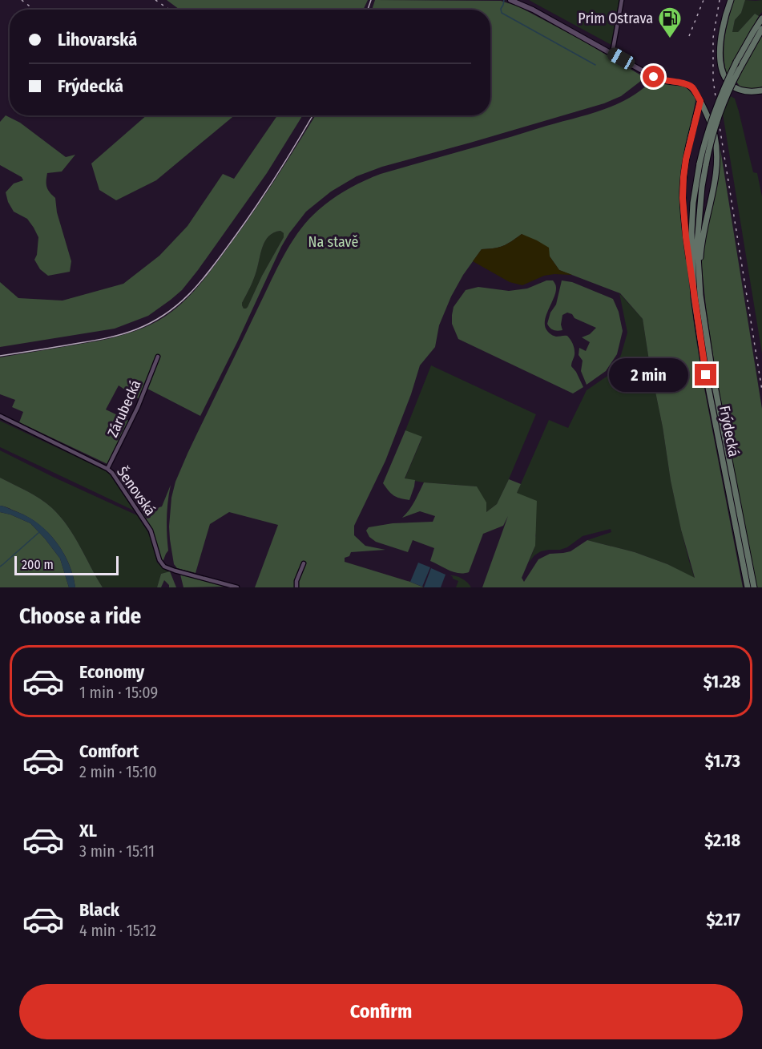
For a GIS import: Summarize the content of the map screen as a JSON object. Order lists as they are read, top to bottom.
{
  "streets": {
    "main road": ["Frýdecká"],
    "street": ["Zárubecká", "Šenovská"]
  },
  "crossings": [
    ["Zárubecká", "Šenovská"]
  ],
  "parks": ["Na stavě"],
  "places": {
    "fuel station": ["Prim Ostrava"]
  },
  "scale_bar": "200 m",
  "page": {
    "banner": ["Lihovarská", "Frýdecká"],
    "bubble": "2 min",
    "scale": "200 m",
    "heading": "Choose a ride",
    "list": [
      {
        "name": "Economy",
        "note": "1 min · 15:09",
        "value": "$1.28"
      },
      {
        "name": "Comfort",
        "note": "2 min · 15:10",
        "value": "$1.73"
      },
      {
        "name": "XL",
        "note": "3 min · 15:11",
        "value": "$2.18"
      },
      {
        "name": "Black",
        "note": "4 min · 15:12",
        "value": "$2.17"
      }
    ],
    "buttons": "Confirm"
  }
}
